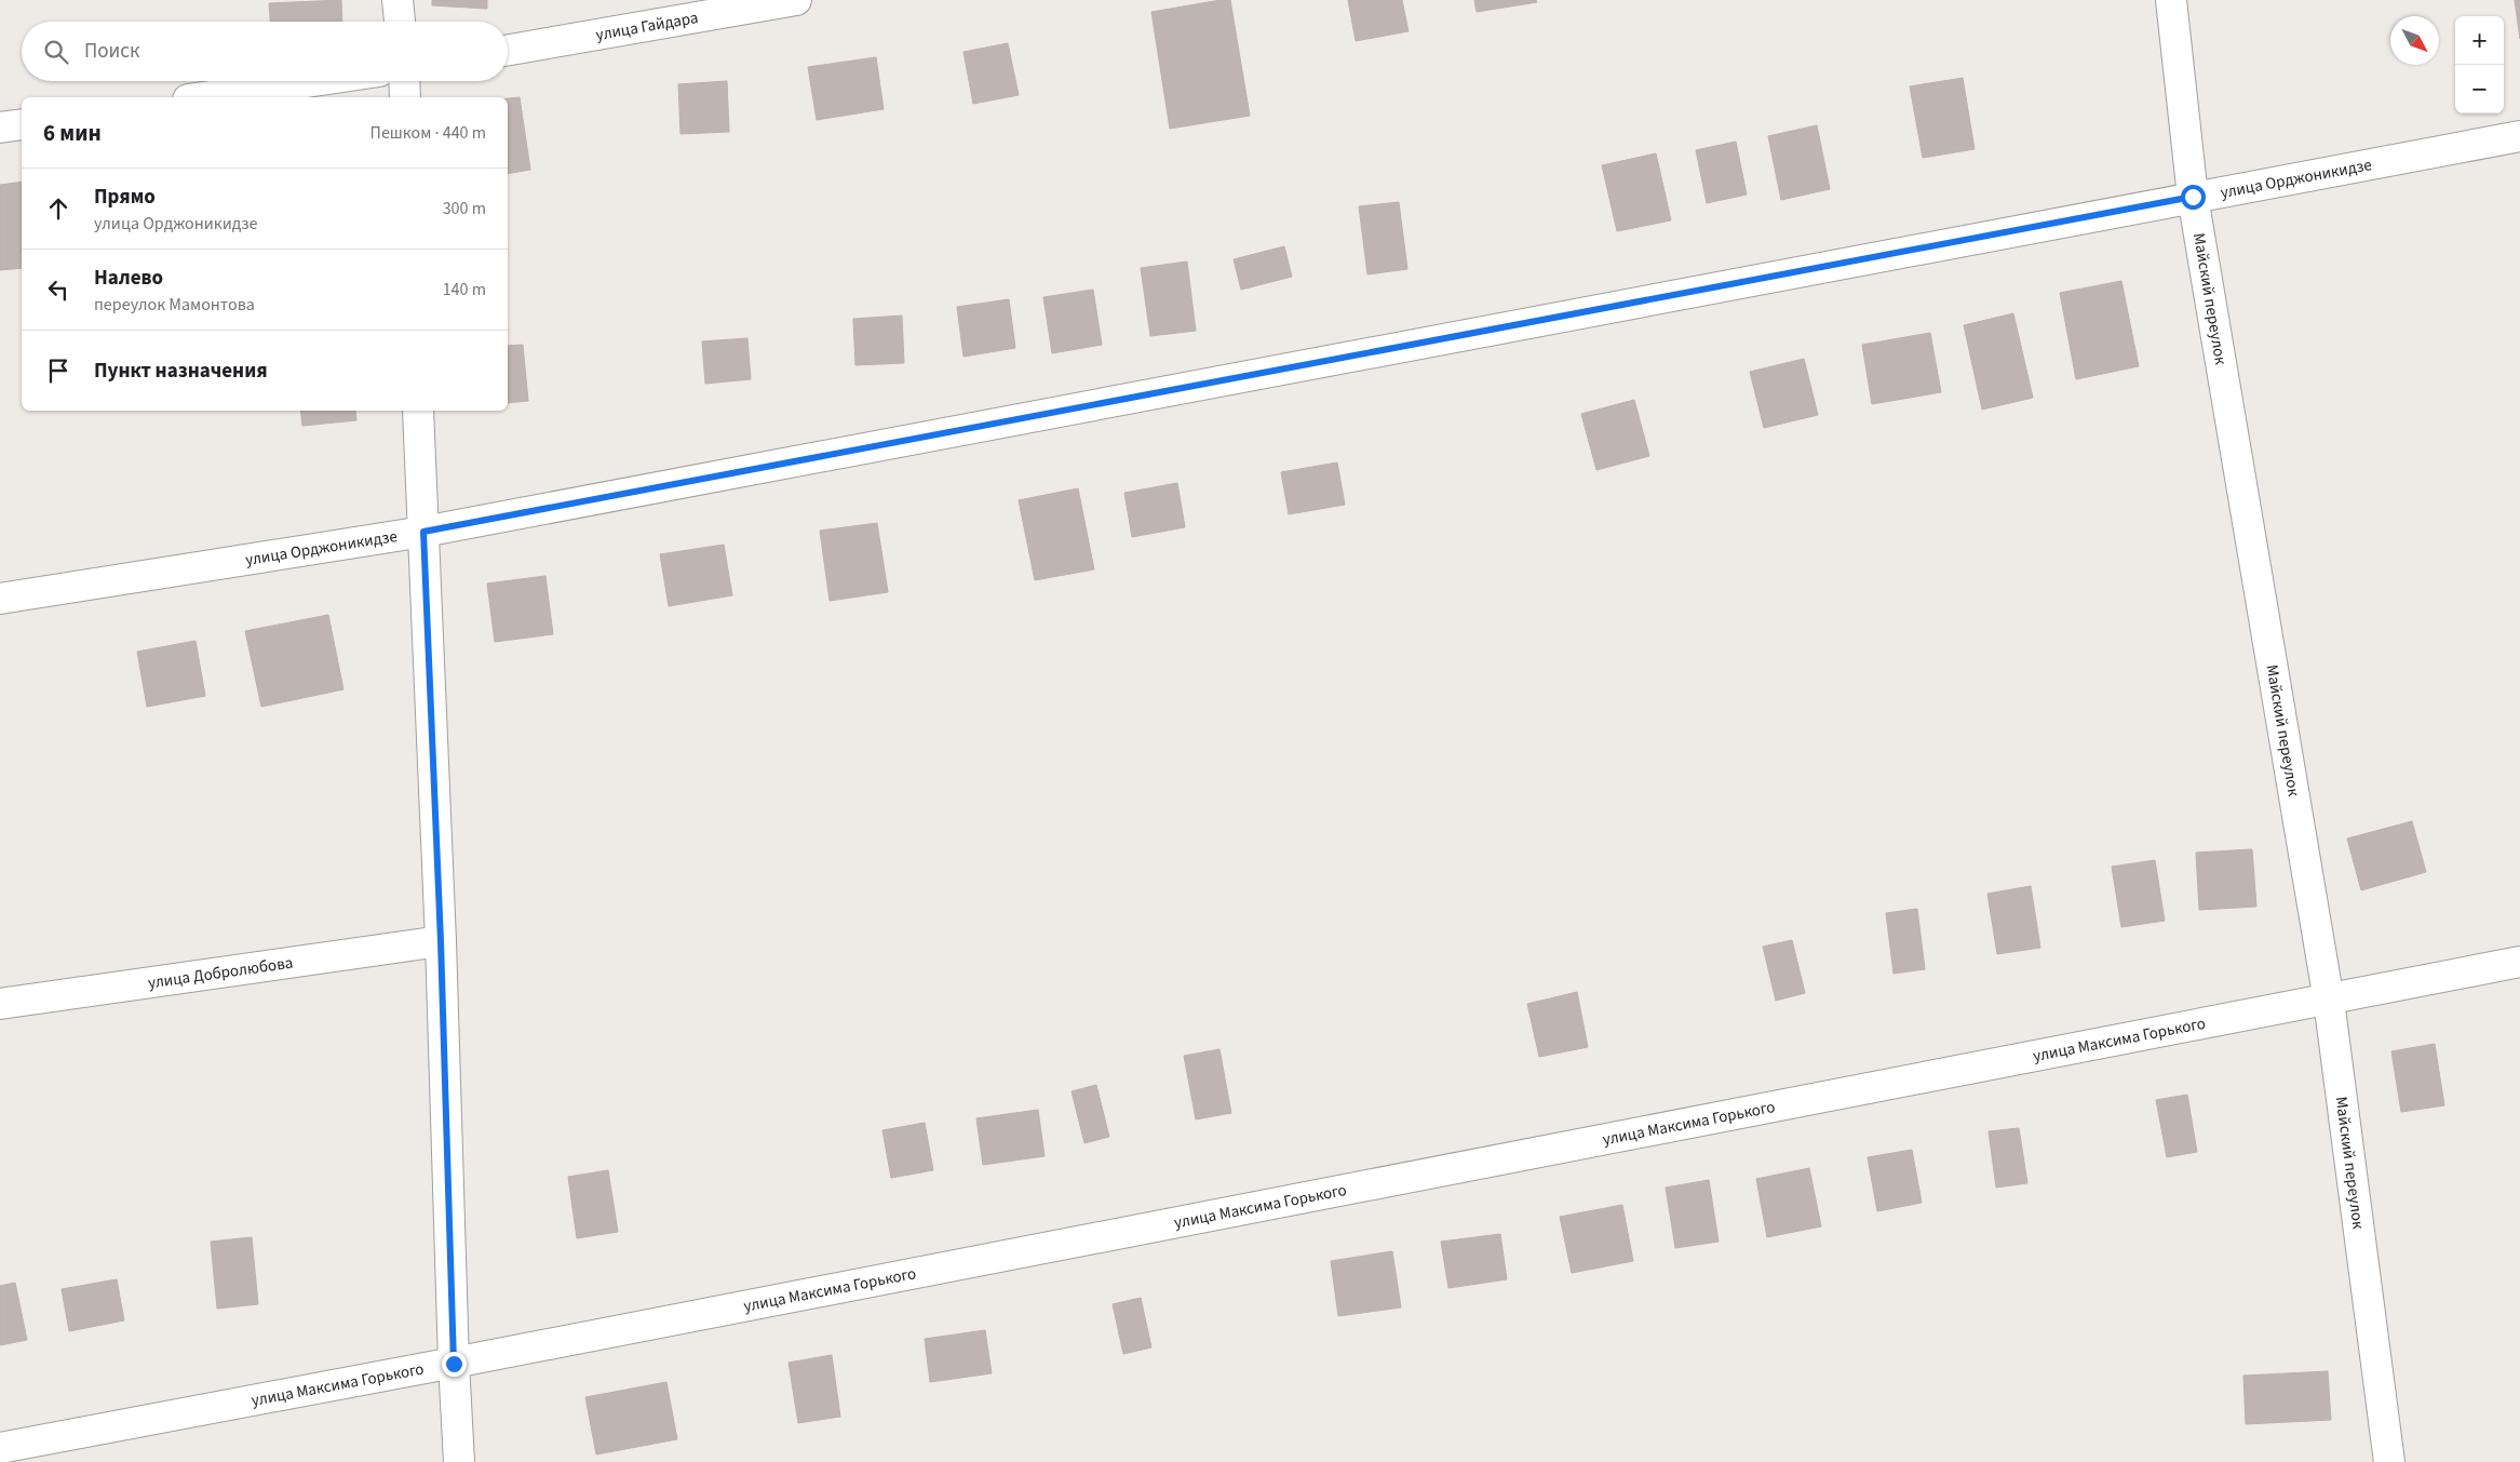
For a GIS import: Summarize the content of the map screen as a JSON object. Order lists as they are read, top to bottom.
{
  "streets": {
    "street": [
      "улица Гайдара",
      "улица Орджоникидзе",
      "Майский переулок",
      "улица Добролюбова",
      "улица Максима Горького"
    ]
  },
  "crossings": [
    ["улица Орджоникидзе", "Майский переулок"],
    ["Майский переулок", "улица Максима Горького"]
  ],
  "north": "bottom right",
  "page": {
    "map_buttons": ["+", "−"],
    "search": "Поиск",
    "heading": ["6 мин", "Пешком · 440 m"],
    "list": [
      ["Прямо", "улица Орджоникидзе", "300 m"],
      ["Налево", "переулок Мамонтова", "140 m"],
      "Пункт назначения"
    ]
  }
}
